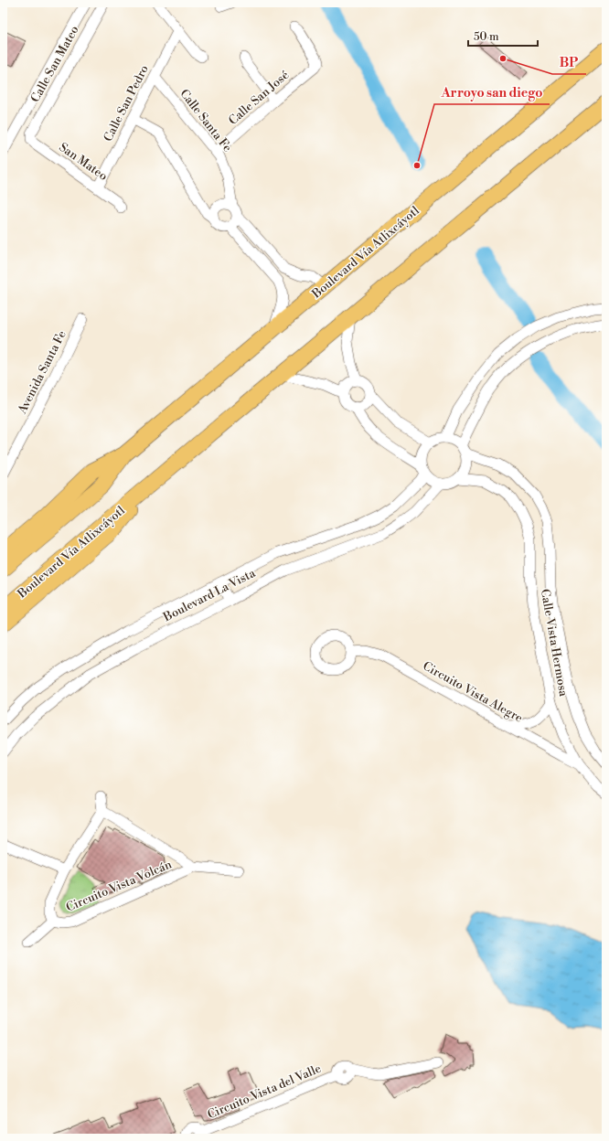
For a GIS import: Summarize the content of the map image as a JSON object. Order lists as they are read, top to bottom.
{
  "streets": {
    "main road": ["Boulevard Vía Atlixcáyotl"],
    "street": [
      "Calle San Mateo",
      "Calle San José",
      "Calle San Pedro",
      "Calle Santa Fe",
      "San Mateo",
      "Avenida Santa Fe",
      "Boulevard La Vista",
      "Calle Vista Hermosa",
      "Circuito Vista Alegre",
      "Circuito Vista Volcán",
      "Circuito Vista del Valle"
    ]
  },
  "crossings": [
    ["Calle San Mateo", "San Mateo"],
    ["Calle San José", "Calle Santa Fe"],
    ["Calle San Pedro", "Calle Santa Fe"],
    ["Calle San Pedro", "San Mateo"],
    ["Boulevard La Vista", "Calle Vista Hermosa"],
    ["Calle Vista Hermosa", "Circuito Vista Alegre"]
  ],
  "places": ["BP", "Arroyo san diego"],
  "scale_bar": "50 m"
}
